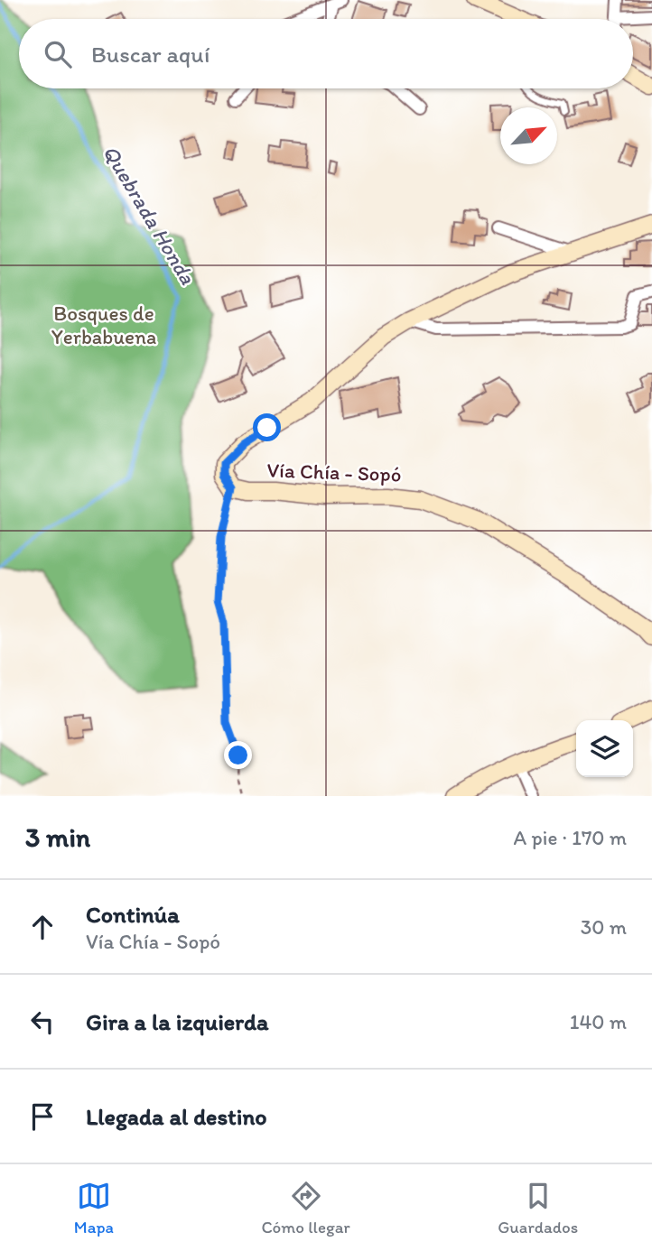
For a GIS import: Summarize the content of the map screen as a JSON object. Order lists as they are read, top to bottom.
{
  "streets": {
    "street": ["Vía Chía - Sopó"]
  },
  "water": ["Quebrada Honda"],
  "parks": ["Bosques de Yerbabuena"],
  "north": "top right",
  "page": {
    "search": "Buscar aquí",
    "heading": ["3 min", "A pie · 170 m"],
    "list": [
      ["Continúa", "Vía Chía - Sopó", "30 m"],
      ["Gira a la izquierda", "140 m"],
      "Llegada al destino"
    ],
    "nav": ["Mapa", "Cómo llegar", "Guardados"]
  }
}
